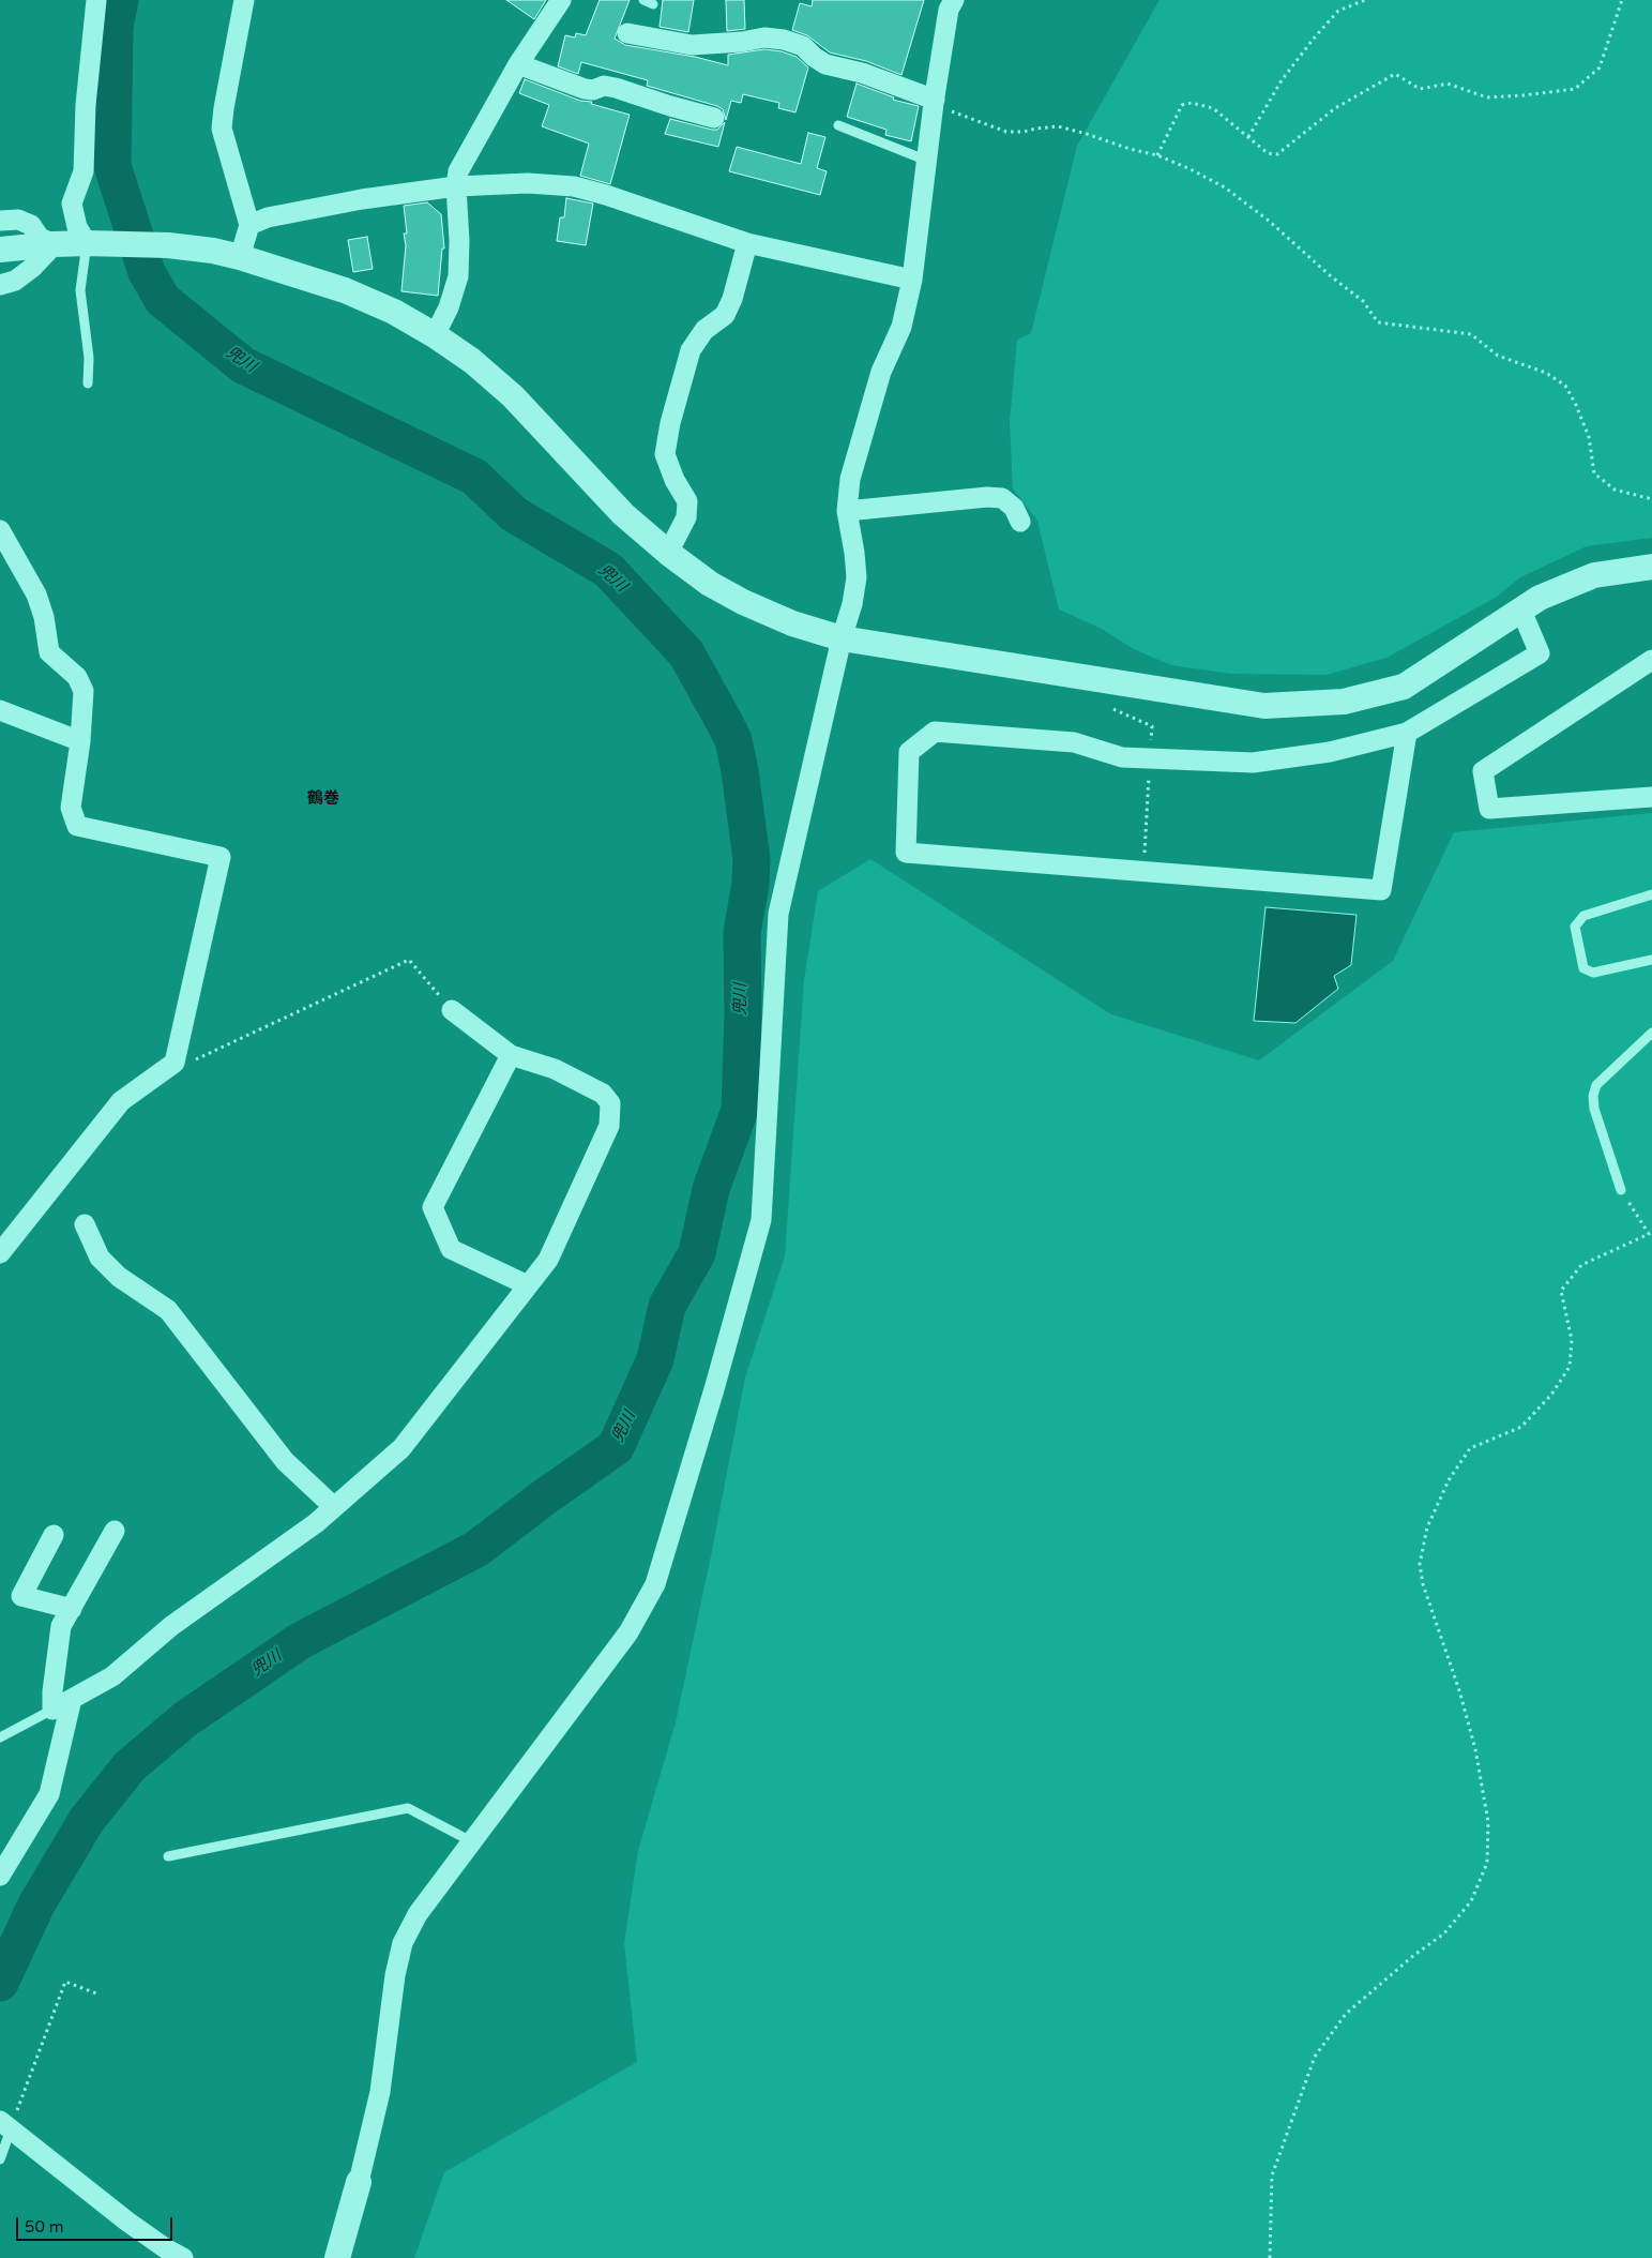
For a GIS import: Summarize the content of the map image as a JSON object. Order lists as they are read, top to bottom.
{
  "districts": ["鶴巻"],
  "water": ["兜川"],
  "scale_bar": "50 m"
}
